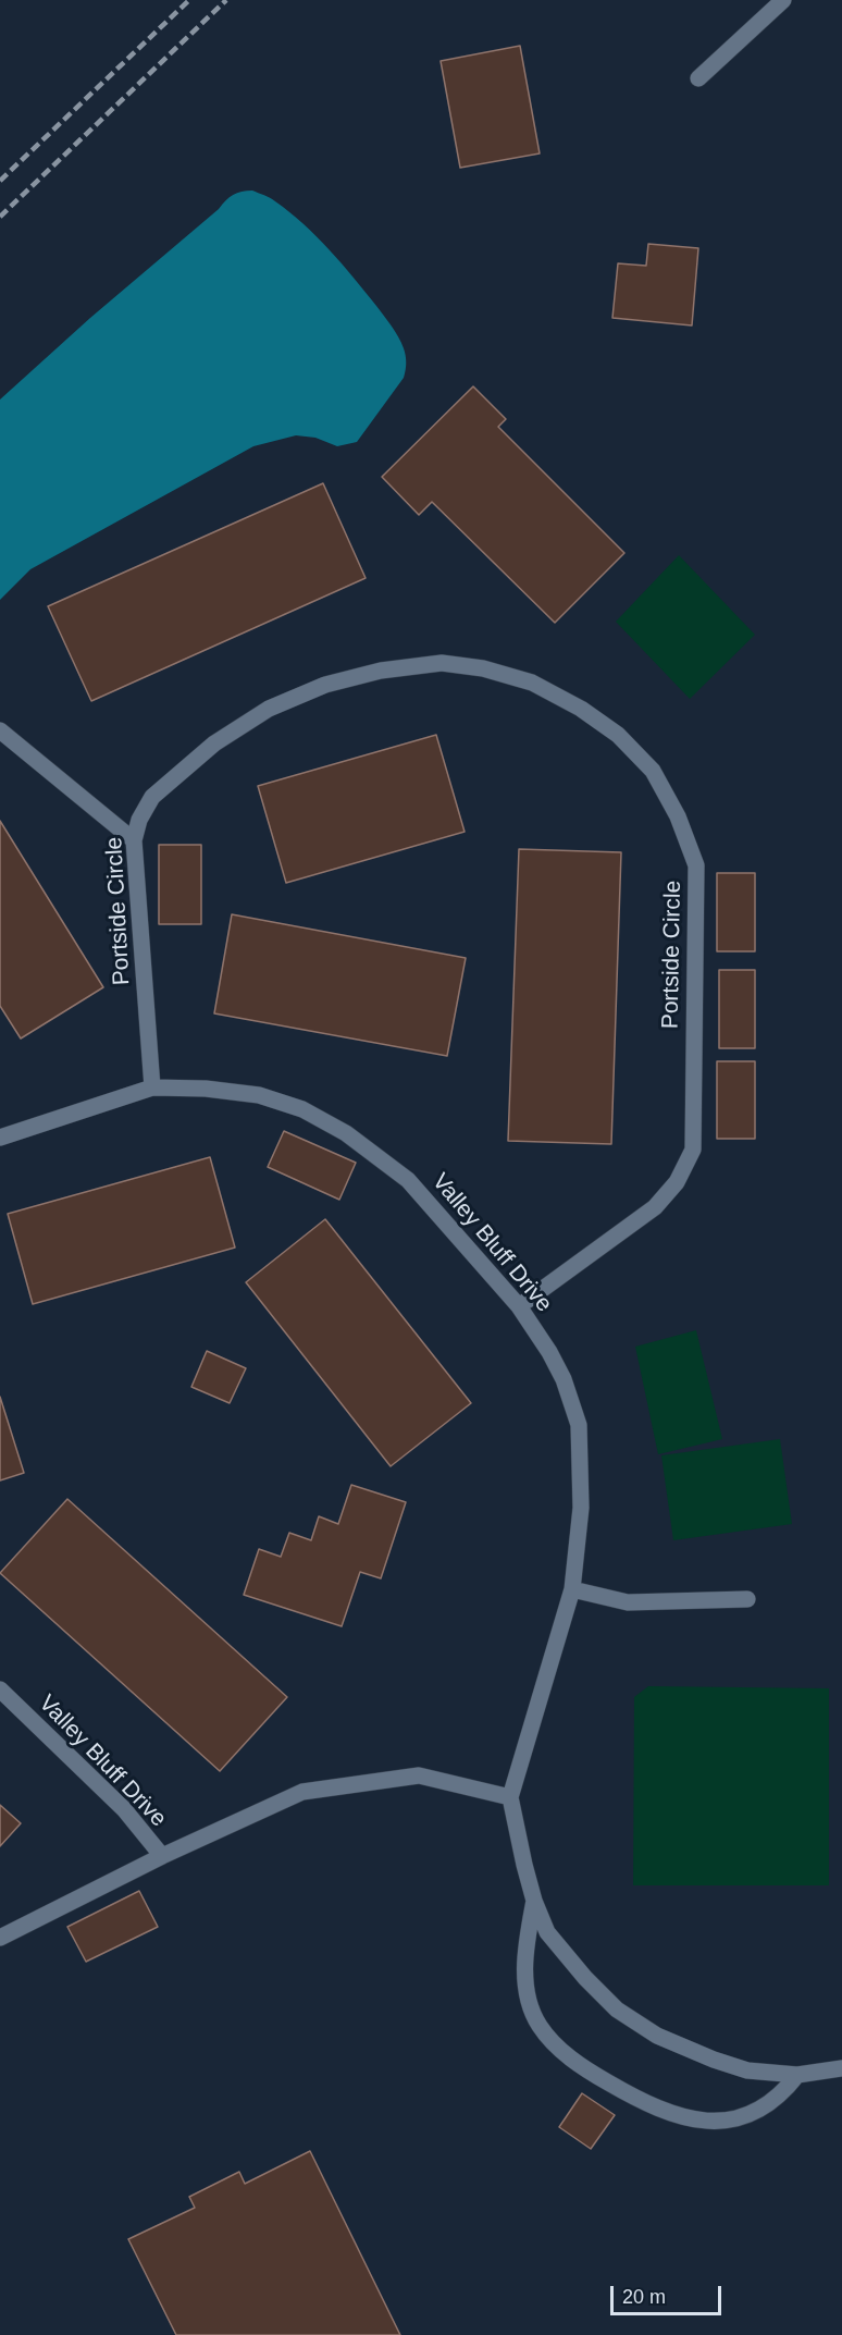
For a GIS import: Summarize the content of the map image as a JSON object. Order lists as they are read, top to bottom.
{
  "streets": {
    "street": ["Portside Circle", "Valley Bluff Drive"]
  },
  "crossings": [
    ["Portside Circle", "Valley Bluff Drive"]
  ],
  "scale_bar": "20 m"
}
